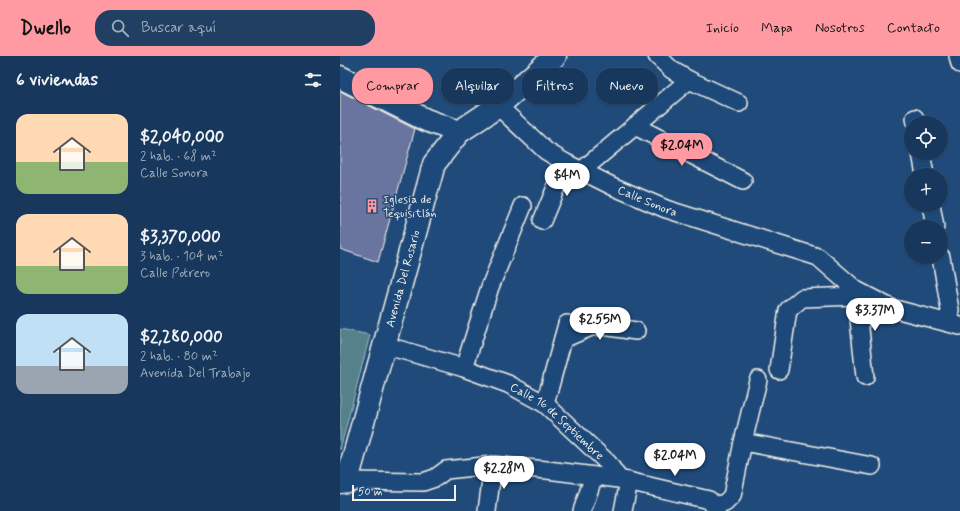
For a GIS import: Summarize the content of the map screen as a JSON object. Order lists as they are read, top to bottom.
{
  "streets": {
    "main road": ["Avenida Del Rosario"],
    "street": ["Calle Sonora", "Calle 16 de Septiembre"]
  },
  "crossings": [
    ["Calle Sonora", "Avenida Del Rosario"],
    ["Avenida Del Rosario", "Calle 16 de Septiembre"]
  ],
  "places": {
    "building": ["Iglesia de Tequisitlán"]
  },
  "scale_bar": "50 m",
  "page": {
    "header": "Dwello",
    "search": "Buscar aquí",
    "nav": [
      "Inicio",
      "Mapa",
      "Nosotros",
      "Contacto"
    ],
    "heading": "6 viviendas",
    "chip": [
      "Comprar",
      "Alquilar",
      "Filtros",
      "Nuevo"
    ],
    "list": [
      {
        "name": "$2,040,000",
        "note": "2 hab. · 68 m² · Calle Sonora"
      },
      {
        "name": "$3,370,000",
        "note": "3 hab. · 104 m² · Calle Potrero"
      },
      {
        "name": "$2,280,000",
        "note": "2 hab. · 80 m² · Avenida Del Trabajo"
      }
    ],
    "map_buttons": ["+", "−"],
    "price": [
      "$2.04M",
      "$4M",
      "$3.37M",
      "$2.55M",
      "$2.04M",
      "$2.28M"
    ],
    "scale": "50 m"
  }
}
